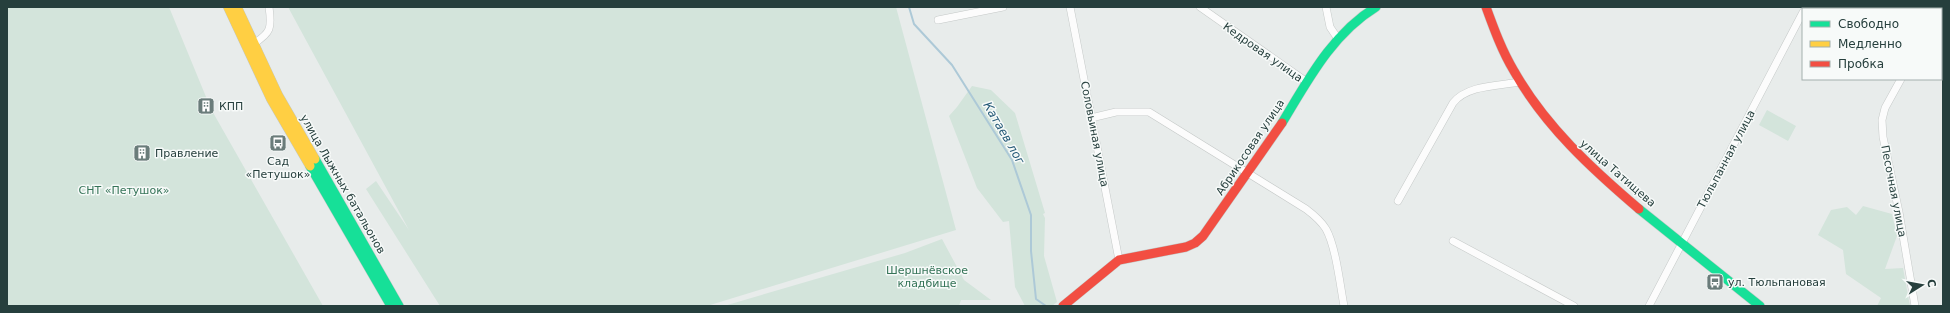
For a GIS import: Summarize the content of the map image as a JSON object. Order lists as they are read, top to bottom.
{
  "streets": {
    "street": [
      "Кедровая улица",
      "Соловьиная улица",
      "Абрикосовая улица",
      "Тюльпанная улица",
      "улица Татищева",
      "улица Лыжных батальонов",
      "Песочная улица"
    ]
  },
  "crossings": [
    ["Кедровая улица", "Абрикосовая улица"],
    ["Соловьиная улица", "Абрикосовая улица"],
    ["Тюльпанная улица", "улица Татищева"]
  ],
  "water": ["Катаев лог"],
  "parks": ["СНТ «Петушок»", "Шершнёвское кладбище"],
  "places": {
    "building": ["КПП", "Правление"],
    "bus stop": ["Сад «Петушок»", "ул. Тюльпановая"]
  },
  "legend": ["Свободно", "Медленно", "Пробка"],
  "north": "right"
}
